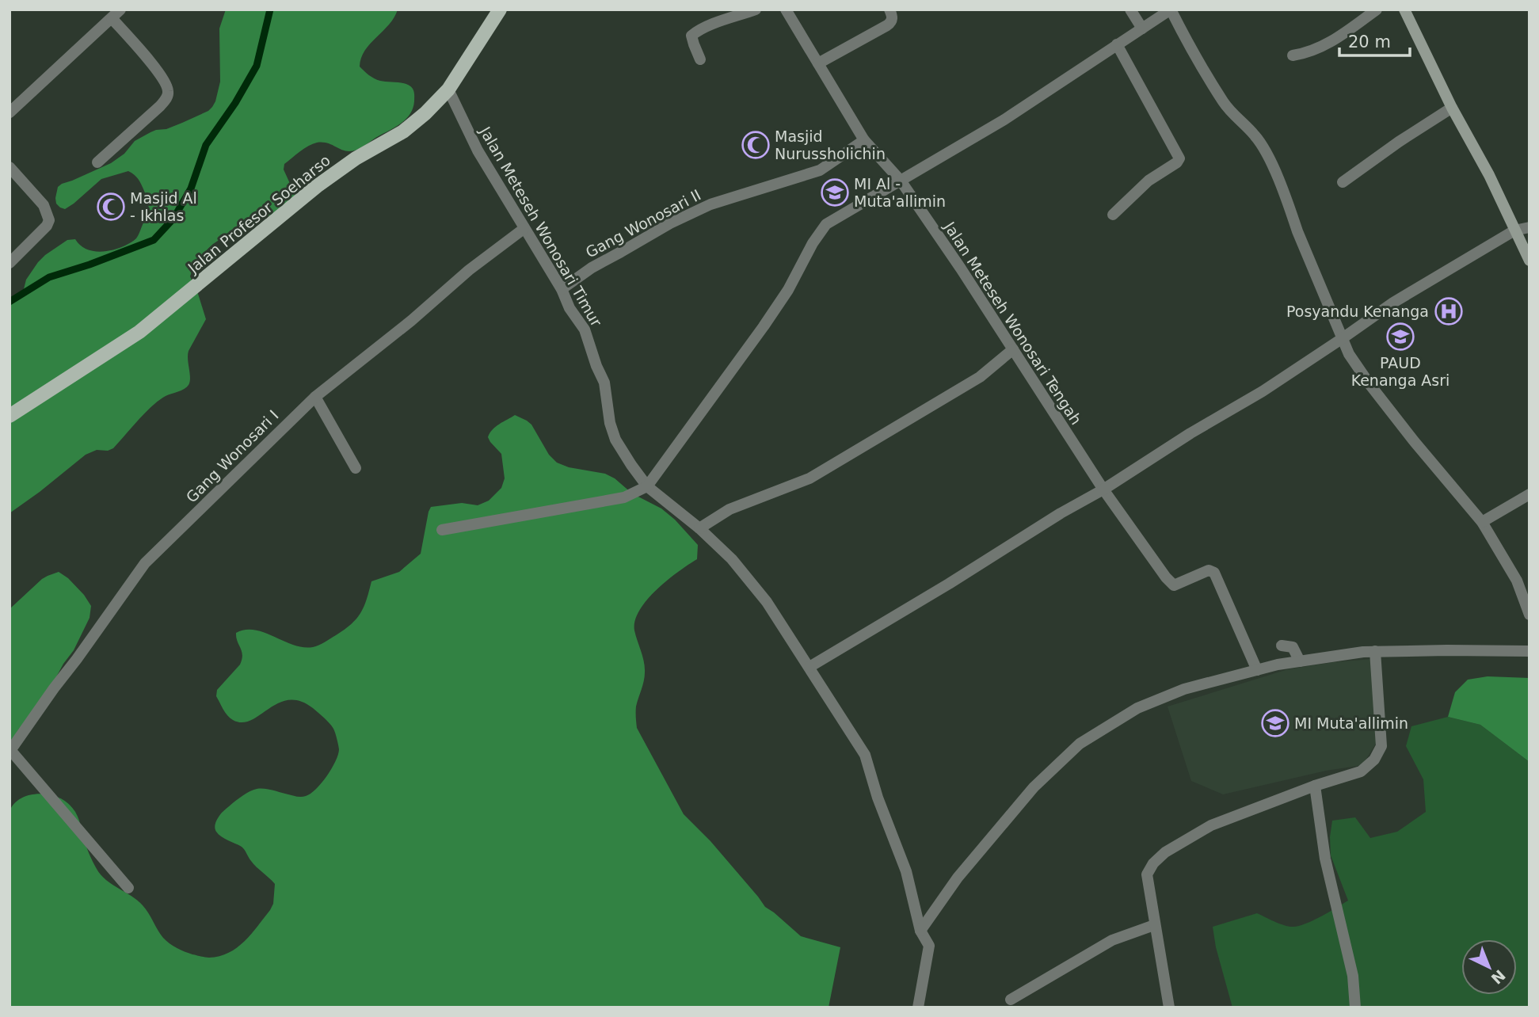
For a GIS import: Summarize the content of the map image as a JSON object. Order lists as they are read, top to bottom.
{
  "streets": {
    "main road": ["Jalan Profesor Soeharso"],
    "street": [
      "Gang Wonosari II",
      "Jalan Meteseh Wonosari Timur",
      "Jalan Meteseh Wonosari Tengah",
      "Gang Wonosari I"
    ]
  },
  "crossings": [
    ["Jalan Profesor Soeharso", "Jalan Meteseh Wonosari Timur"],
    ["Gang Wonosari II", "Jalan Meteseh Wonosari Timur"],
    ["Gang Wonosari II", "Jalan Meteseh Wonosari Tengah"],
    ["Jalan Meteseh Wonosari Timur", "Gang Wonosari I"]
  ],
  "places": {
    "mosque": ["Masjid Nurussholichin", "Masjid Al - Ikhlas"],
    "school or university": ["MI Al - Muta'allimin", "PAUD Kenanga Asri", "MI Muta'allimin"],
    "hospital": ["Posyandu Kenanga"]
  },
  "scale_bar": "20 m",
  "north": "bottom right"
}
